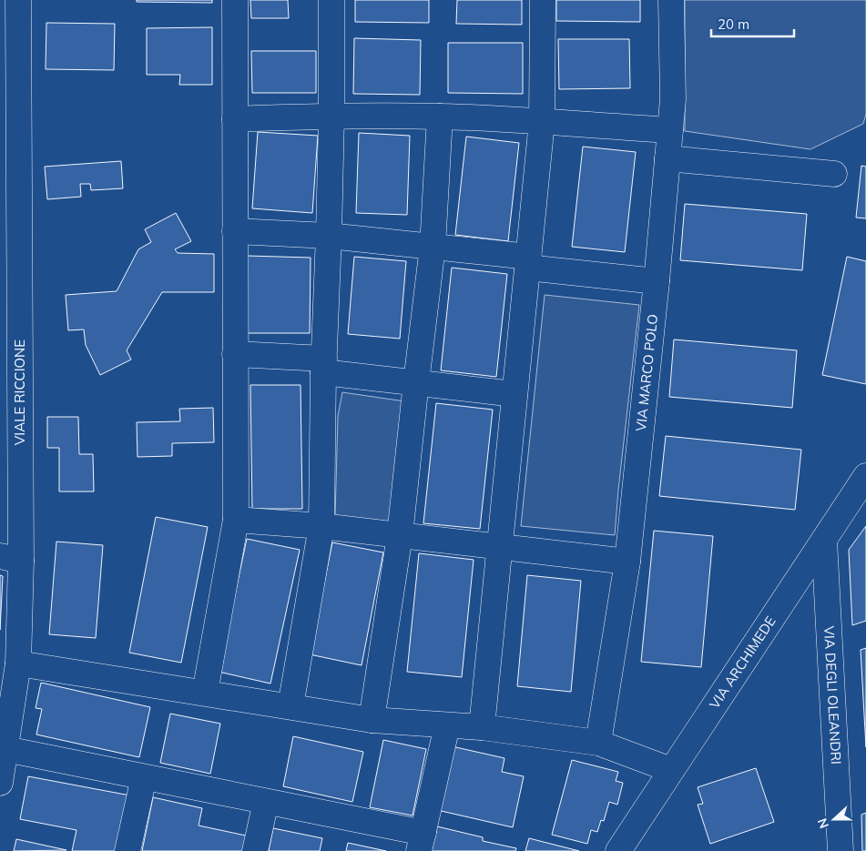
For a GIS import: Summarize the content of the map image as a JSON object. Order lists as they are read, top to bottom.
{
  "streets": {
    "street": [
      "VIA MARCO POLO",
      "VIALE RICCIONE",
      "VIA ARCHIMEDE",
      "VIA DEGLI OLEANDRI"
    ]
  },
  "crossings": [
    ["VIA ARCHIMEDE", "VIA DEGLI OLEANDRI"]
  ],
  "scale_bar": "20 m",
  "north": "left"
}
